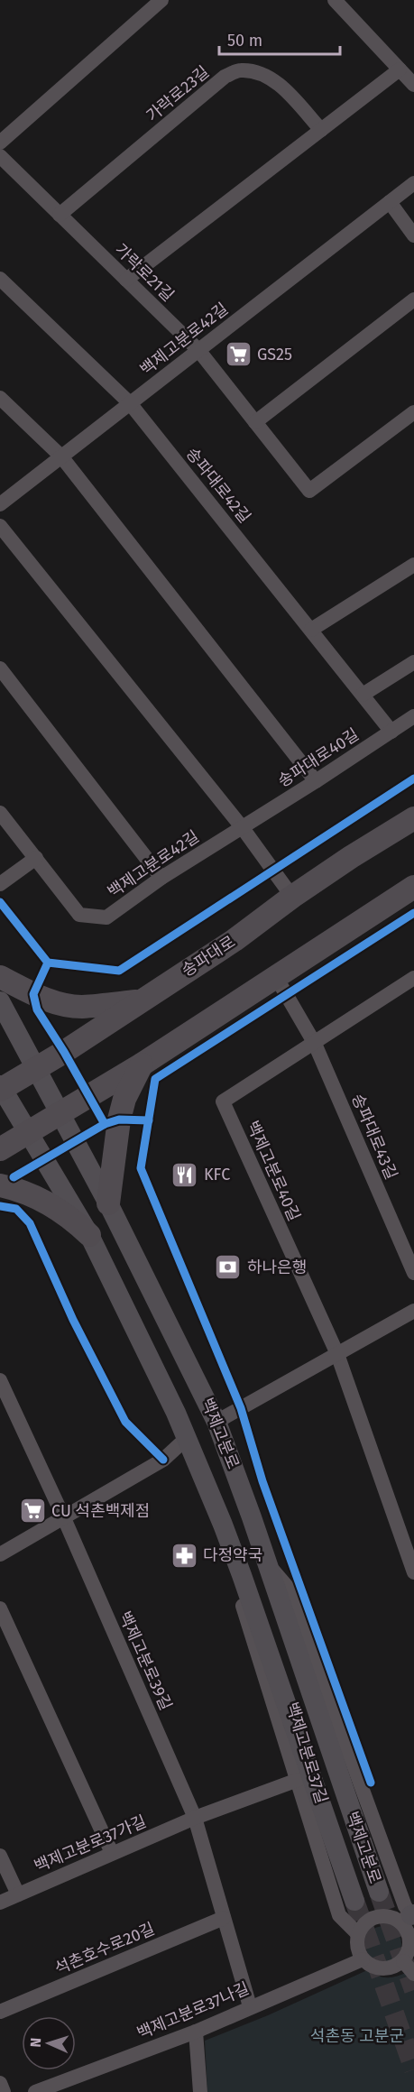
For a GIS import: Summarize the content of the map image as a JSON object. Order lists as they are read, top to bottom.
{
  "streets": {
    "main road": ["송파대로", "백제고분로"],
    "street": [
      "가락로23길",
      "가락로21길",
      "백제고분로42길",
      "송파대로42길",
      "송파대로40길",
      "송파대로43길",
      "백제고분로40길",
      "백제고분로39길",
      "백제고분로37길",
      "백제고분로37가길",
      "석촌호수로20길",
      "백제고분로37나길"
    ]
  },
  "crossings": [
    ["가락로23길", "가락로21길"],
    ["가락로21길", "백제고분로42길"],
    ["백제고분로42길", "송파대로42길"],
    ["백제고분로42길", "송파대로40길"],
    ["송파대로42길", "송파대로40길"],
    ["송파대로", "백제고분로"],
    ["송파대로43길", "백제고분로40길"],
    ["백제고분로", "백제고분로37길"],
    ["백제고분로39길", "백제고분로37가길"],
    ["백제고분로37길", "백제고분로37가길"],
    ["백제고분로37길", "백제고분로37나길"]
  ],
  "parks": ["석촌동 고분군"],
  "places": {
    "supermarket": ["GS25", "CU 석촌백제점"],
    "restaurant": ["KFC"],
    "bank": ["하나은행"],
    "pharmacy": ["다정약국"]
  },
  "scale_bar": "50 m",
  "north": "left"
}
